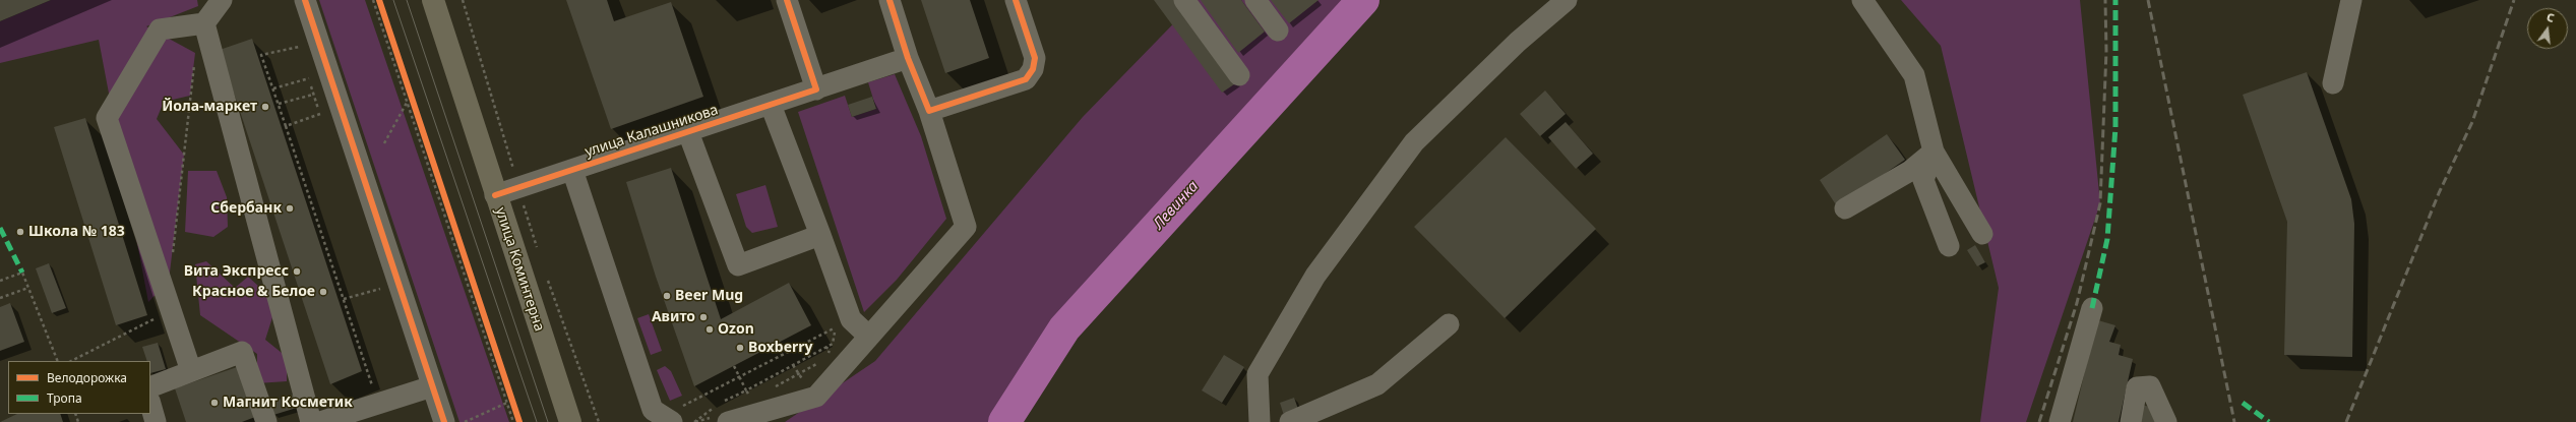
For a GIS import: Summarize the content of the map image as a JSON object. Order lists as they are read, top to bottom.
{
  "streets": {
    "main road": ["улица Коминтерна"],
    "street": ["улица Калашникова"]
  },
  "crossings": [
    ["улица Калашникова", "улица Коминтерна"]
  ],
  "water": ["Левинка"],
  "places": [
    "Йола-маркет",
    "Сбербанк",
    "Школа № 183",
    "Вита Экспресс",
    "Красное & Белое",
    "Beer Mug",
    "Авито",
    "Ozon",
    "Boxberry",
    "Магнит Косметик"
  ],
  "legend": ["Велодорожка", "Тропа"],
  "north": "top"
}
